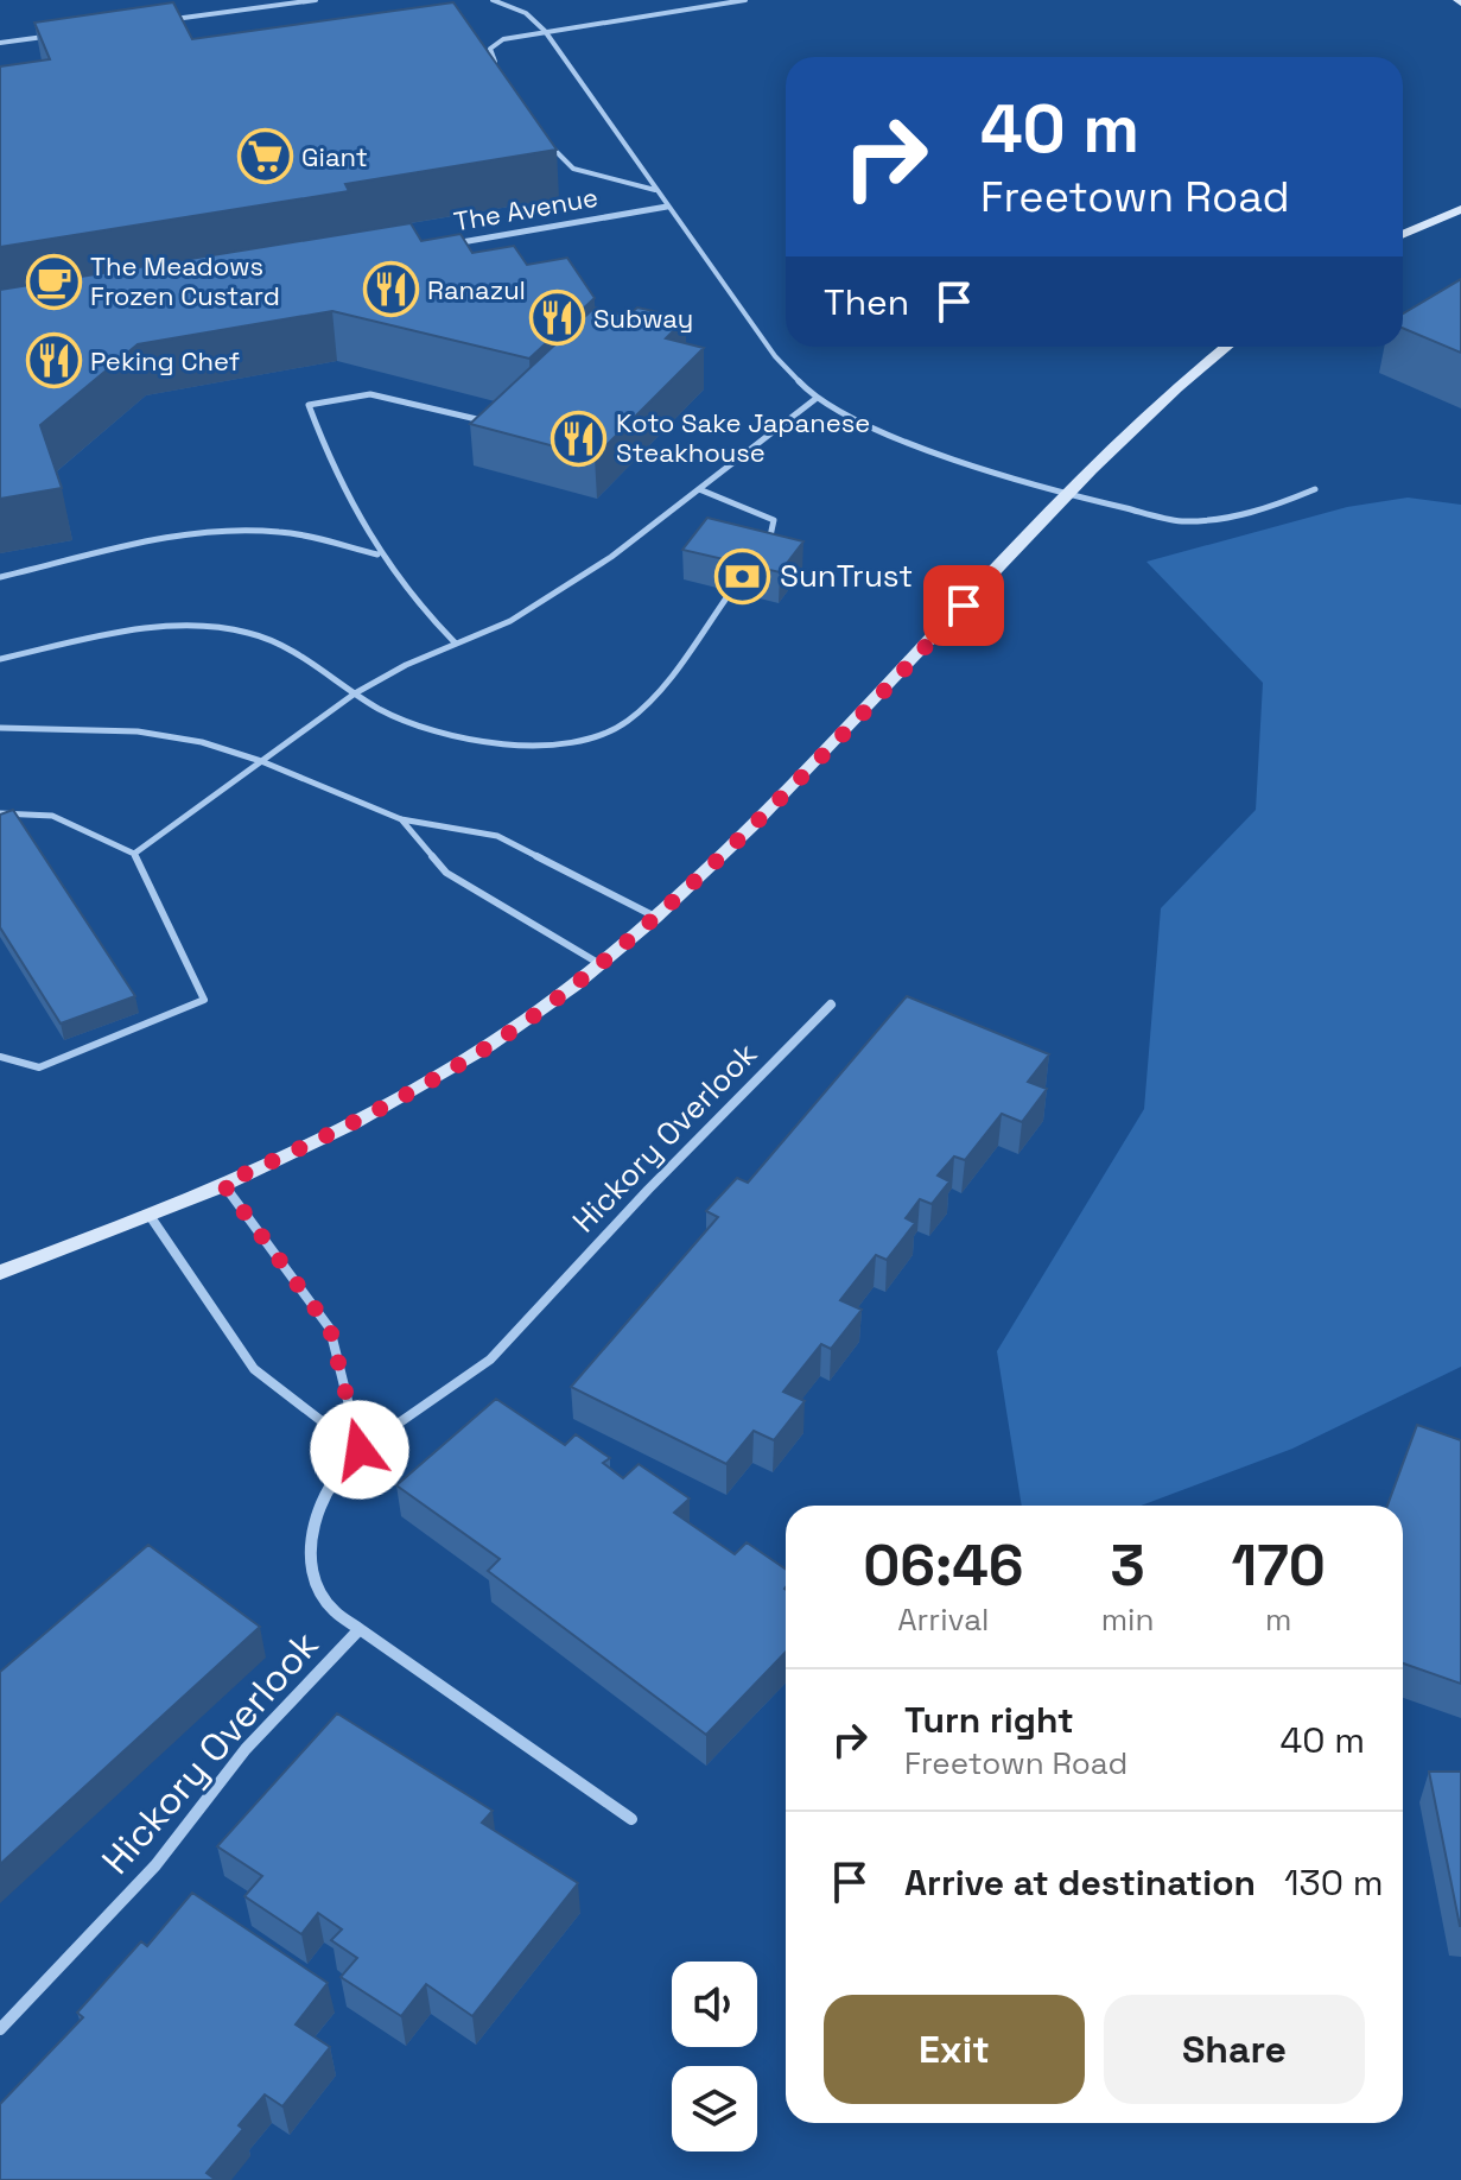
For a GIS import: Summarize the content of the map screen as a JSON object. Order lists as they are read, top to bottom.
{
  "streets": {
    "street": ["The Avenue", "Hickory Overlook"]
  },
  "places": {
    "supermarket": ["Giant"],
    "cafe": ["The Meadows Frozen Custard"],
    "restaurant": [
      "Ranazul",
      "Subway",
      "Peking Chef",
      "Koto Sake Japanese Steakhouse"
    ],
    "bank": ["SunTrust"]
  },
  "page": {
    "turn": ["40 m", "Freetown Road"],
    "then": "Then",
    "eta": [
      "06:46",
      "Arrival",
      "3",
      "min",
      "170",
      "m"
    ],
    "list": [
      {
        "name": "Turn right",
        "note": "Freetown Road",
        "value": "40 m"
      },
      {
        "name": "Arrive at destination",
        "value": "130 m"
      }
    ],
    "buttons": ["Exit", "Share"]
  }
}
